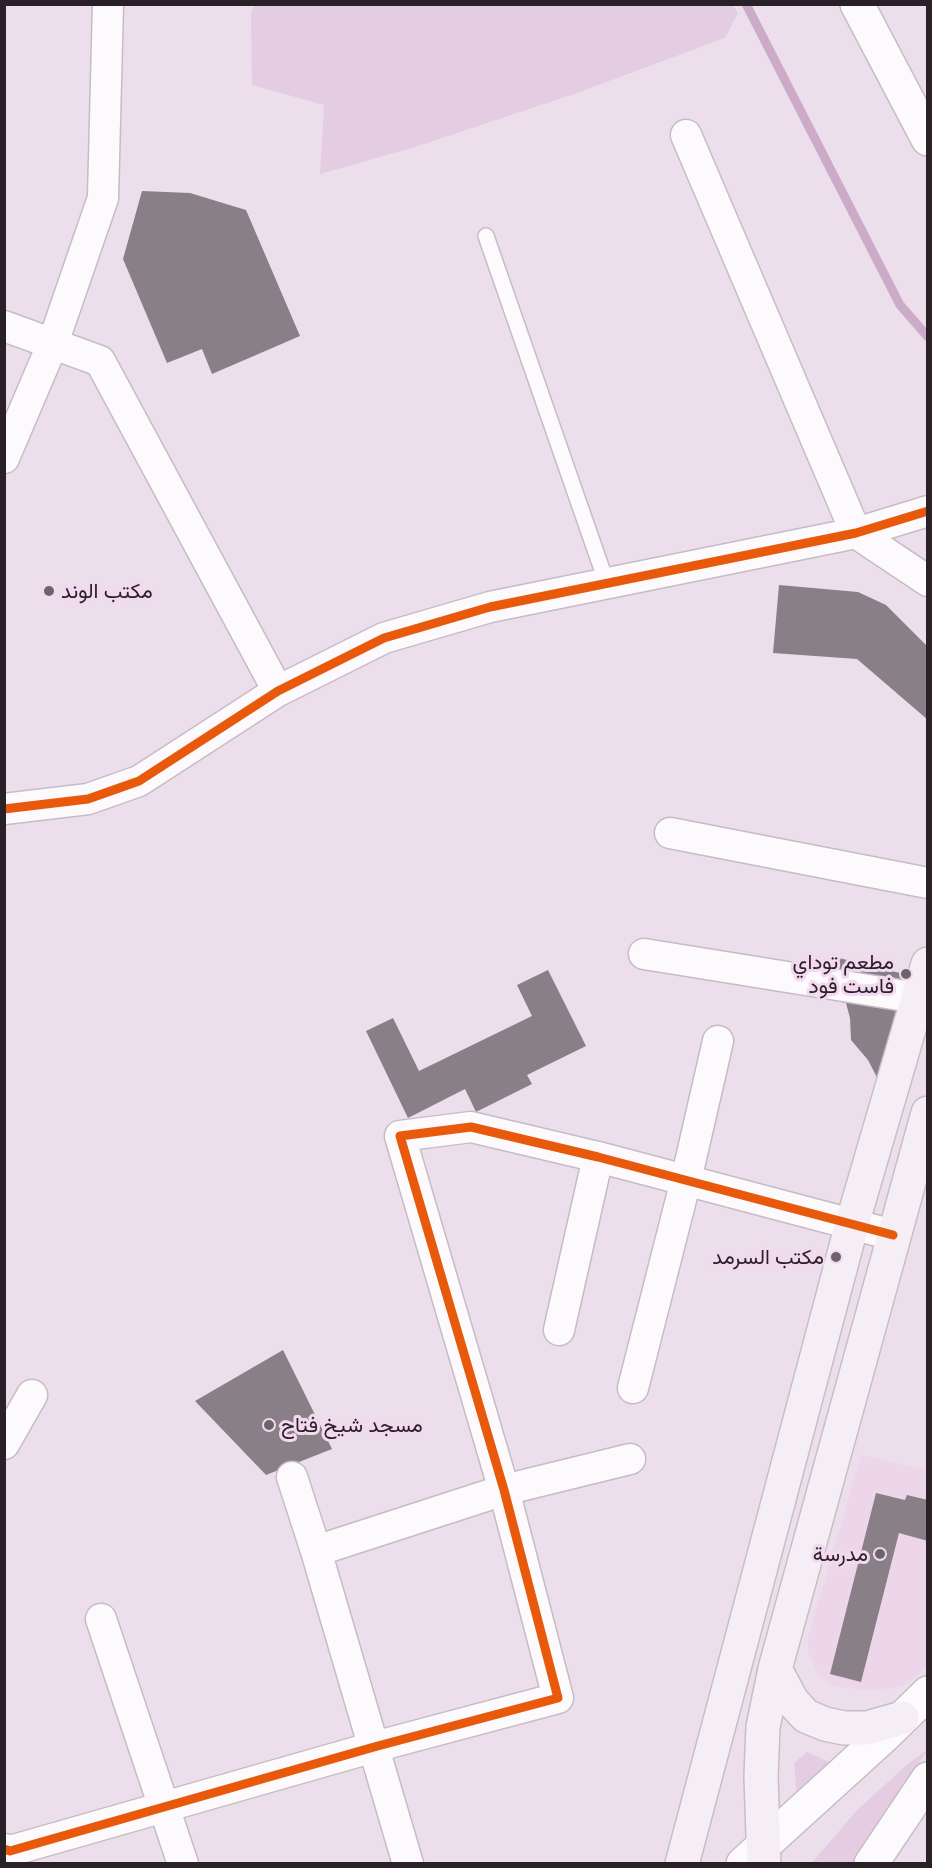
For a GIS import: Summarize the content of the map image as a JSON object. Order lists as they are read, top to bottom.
{
  "places": [
    "مكتب الوند",
    "مطعم توداي فاست فود",
    "مكتب السرمد",
    "مسجد شيخ فتاح",
    "مدرسة"
  ]
}
